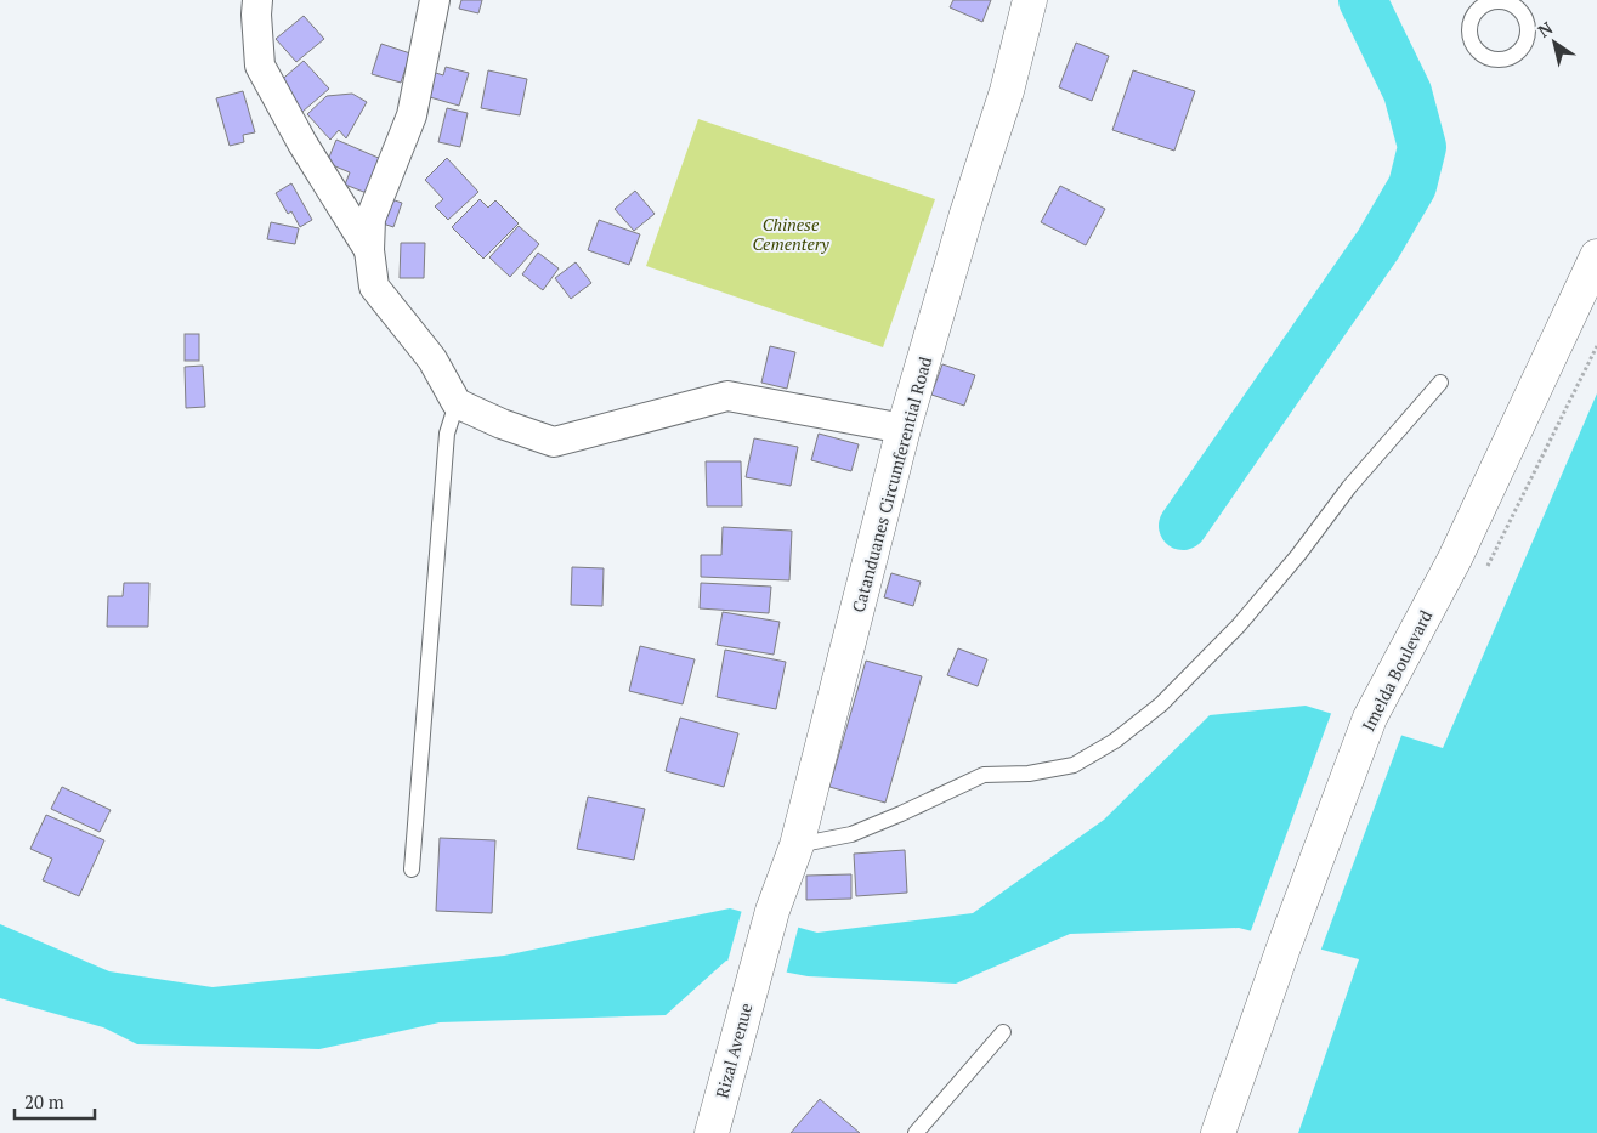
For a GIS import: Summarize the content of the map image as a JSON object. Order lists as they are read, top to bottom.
{
  "streets": {
    "main road": ["Catanduanes Circumferential Road", "Imelda Boulevard", "Rizal Avenue"]
  },
  "crossings": [
    ["Catanduanes Circumferential Road", "Rizal Avenue"]
  ],
  "parks": ["Chinese Cementery"],
  "scale_bar": "20 m",
  "north": "top left"
}
